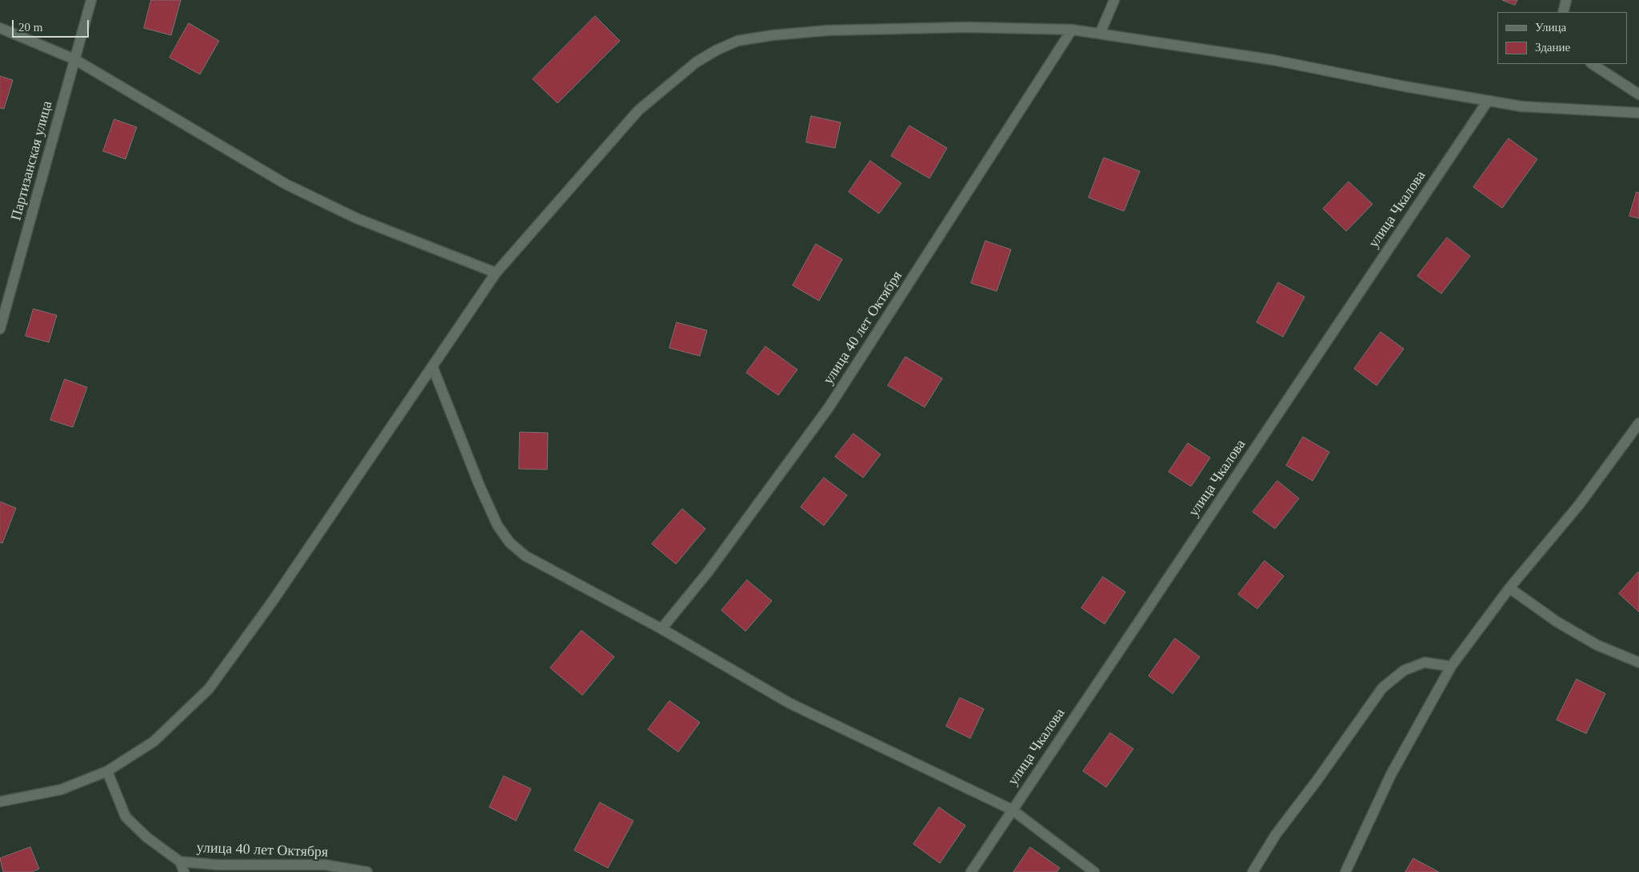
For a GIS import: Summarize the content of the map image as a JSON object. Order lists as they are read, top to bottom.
{
  "streets": {
    "street": ["Партизанская улица", "улица Чкалова", "улица 40 лет Октября"]
  },
  "legend": ["Улица", "Здание"],
  "scale_bar": "20 m"
}
